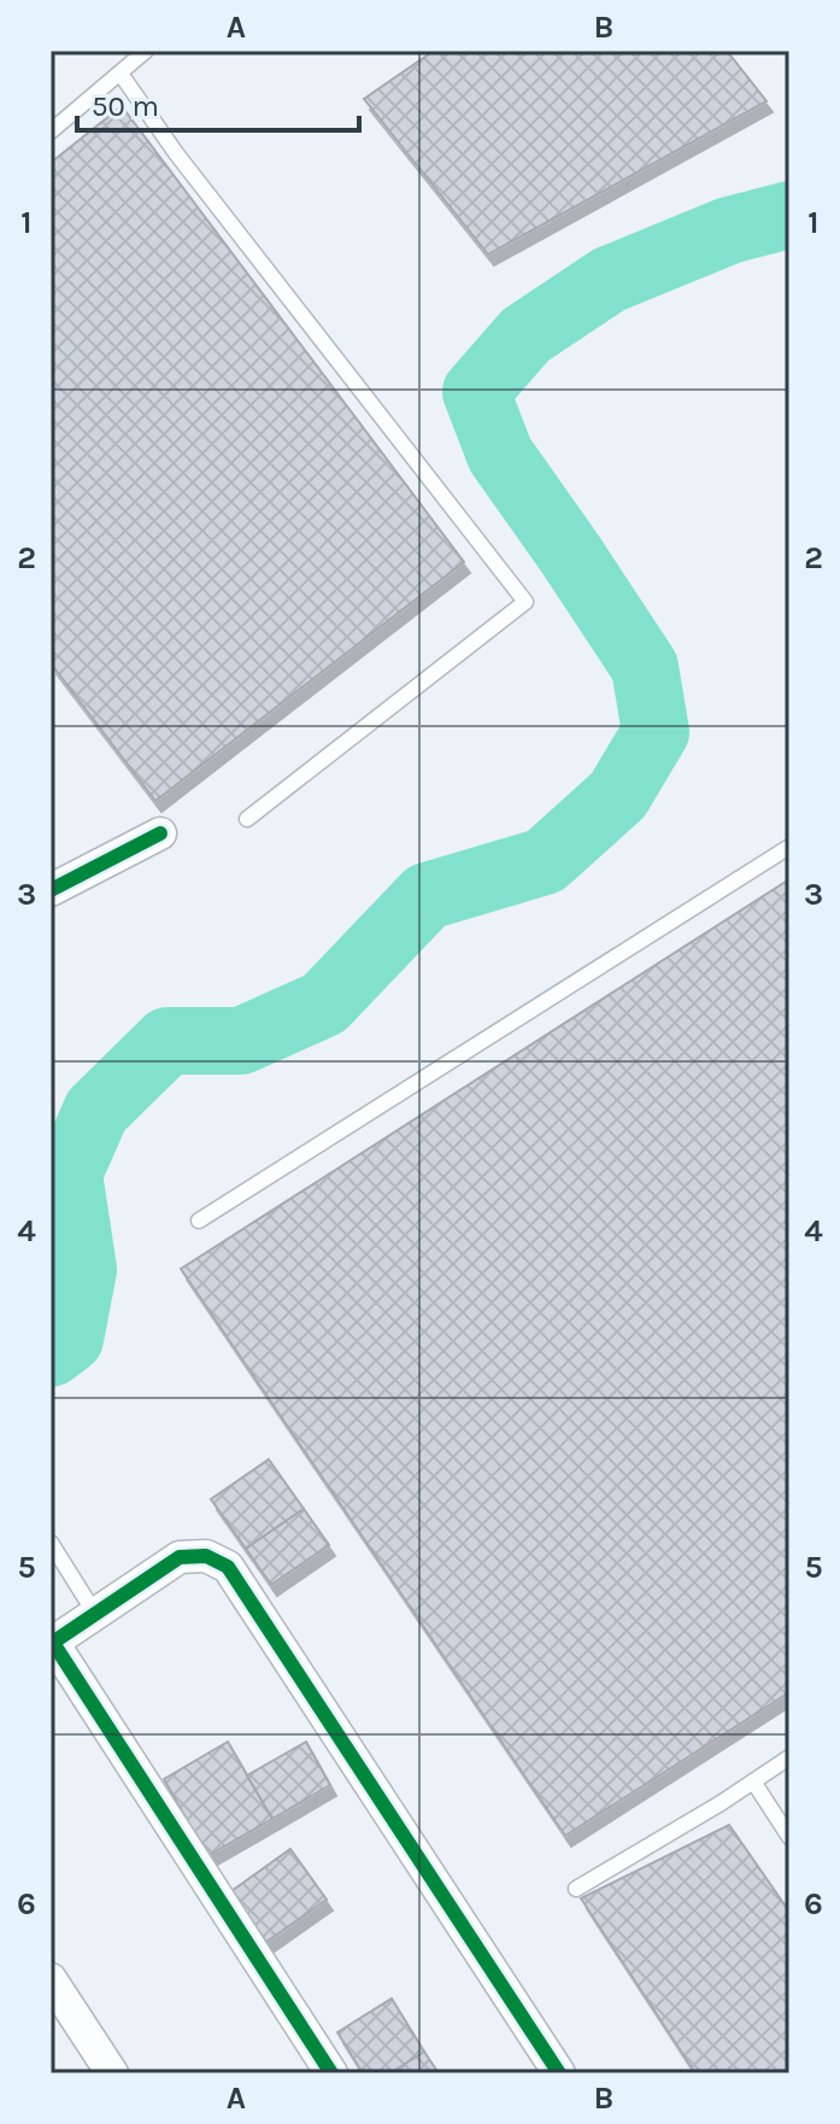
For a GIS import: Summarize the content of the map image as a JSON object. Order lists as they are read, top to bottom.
{
  "scale_bar": "50 m",
  "grid": {
    "columns": ["A", "B"],
    "rows": [
      "1",
      "2",
      "3",
      "4",
      "5",
      "6"
    ]
  }
}
